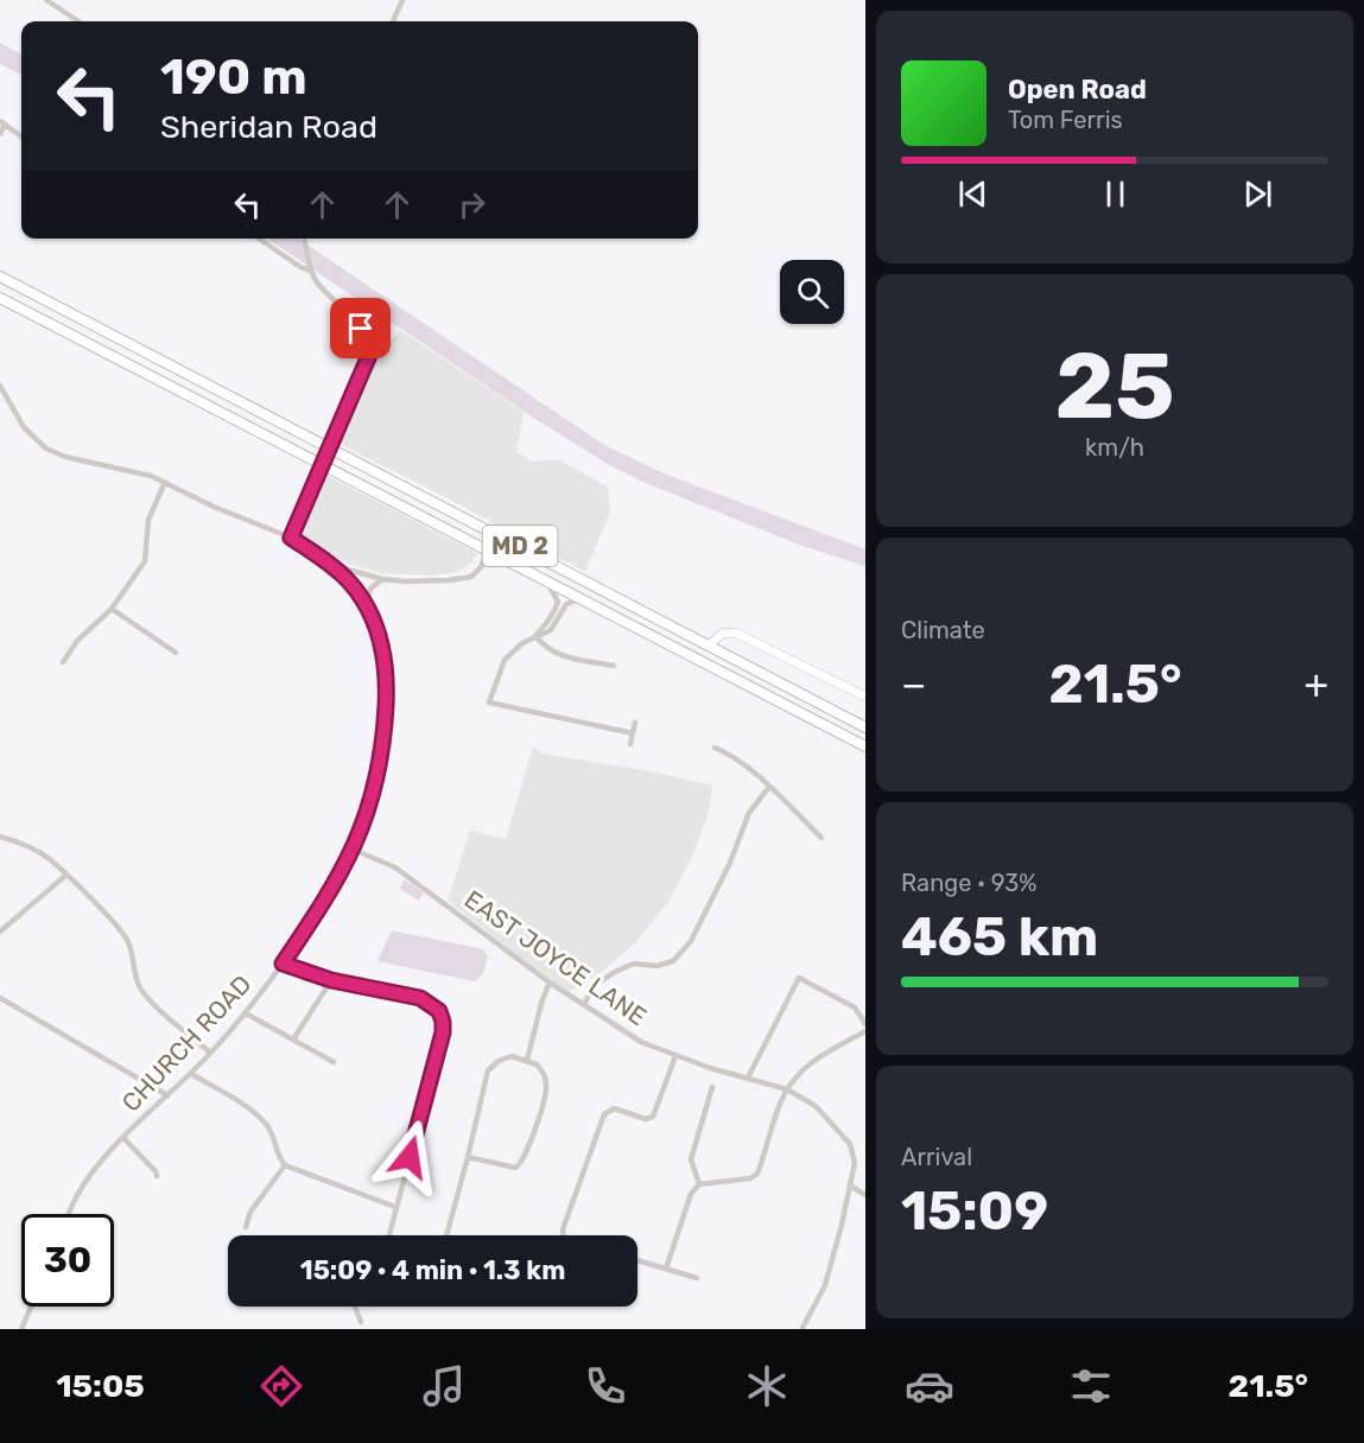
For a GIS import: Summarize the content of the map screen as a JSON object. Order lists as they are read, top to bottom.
{
  "streets": {
    "highway": ["MD 2"],
    "street": ["EAST JOYCE LANE", "CHURCH ROAD"]
  },
  "crossings": [
    ["EAST JOYCE LANE", "CHURCH ROAD"]
  ],
  "page": {
    "turn": ["190 m", "Sheridan Road"],
    "song": ["Open Road", "Tom Ferris"],
    "tile": [
      ["25", "km/h"],
      "Climate",
      ["Range · 93%", "465 km"],
      ["Arrival", "15:09"]
    ],
    "heat": ["−", "21.5°", "+"],
    "limit": "30",
    "trip": "15:09 · 4 min · 1.3 km",
    "tabs": ["15:05", "21.5°"]
  }
}
